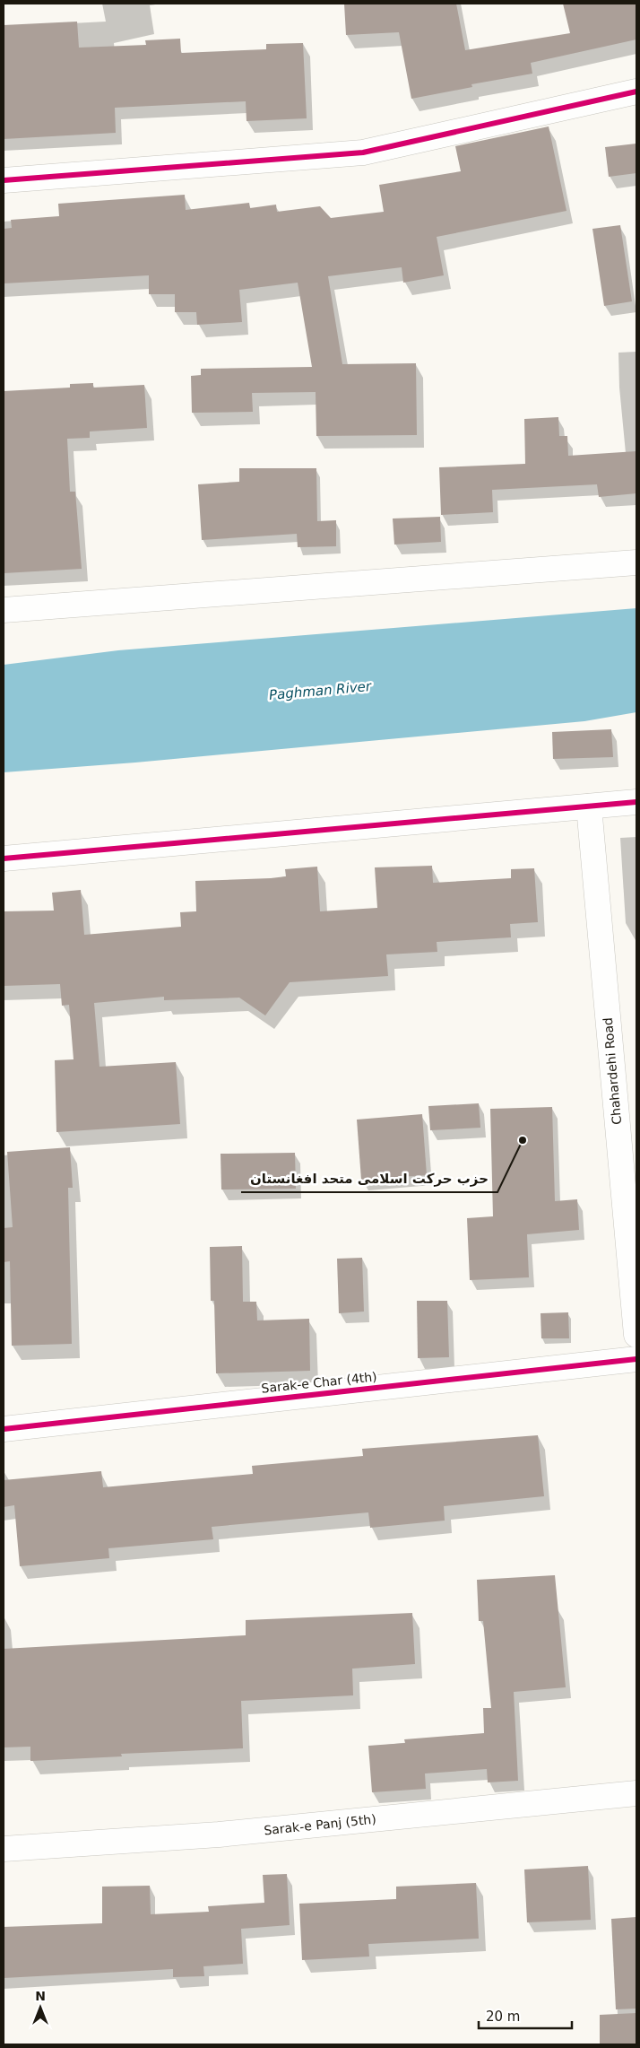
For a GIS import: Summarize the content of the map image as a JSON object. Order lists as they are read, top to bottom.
{
  "streets": {
    "street": ["Chahardehi Road", "Sarak-e Char (4th)", "Sarak-e Panj (5th)"]
  },
  "water": ["Paghman River"],
  "places": ["حزب حرکت اسلامی متحد افغانستان"],
  "scale_bar": "20 m",
  "north": "top"
}
